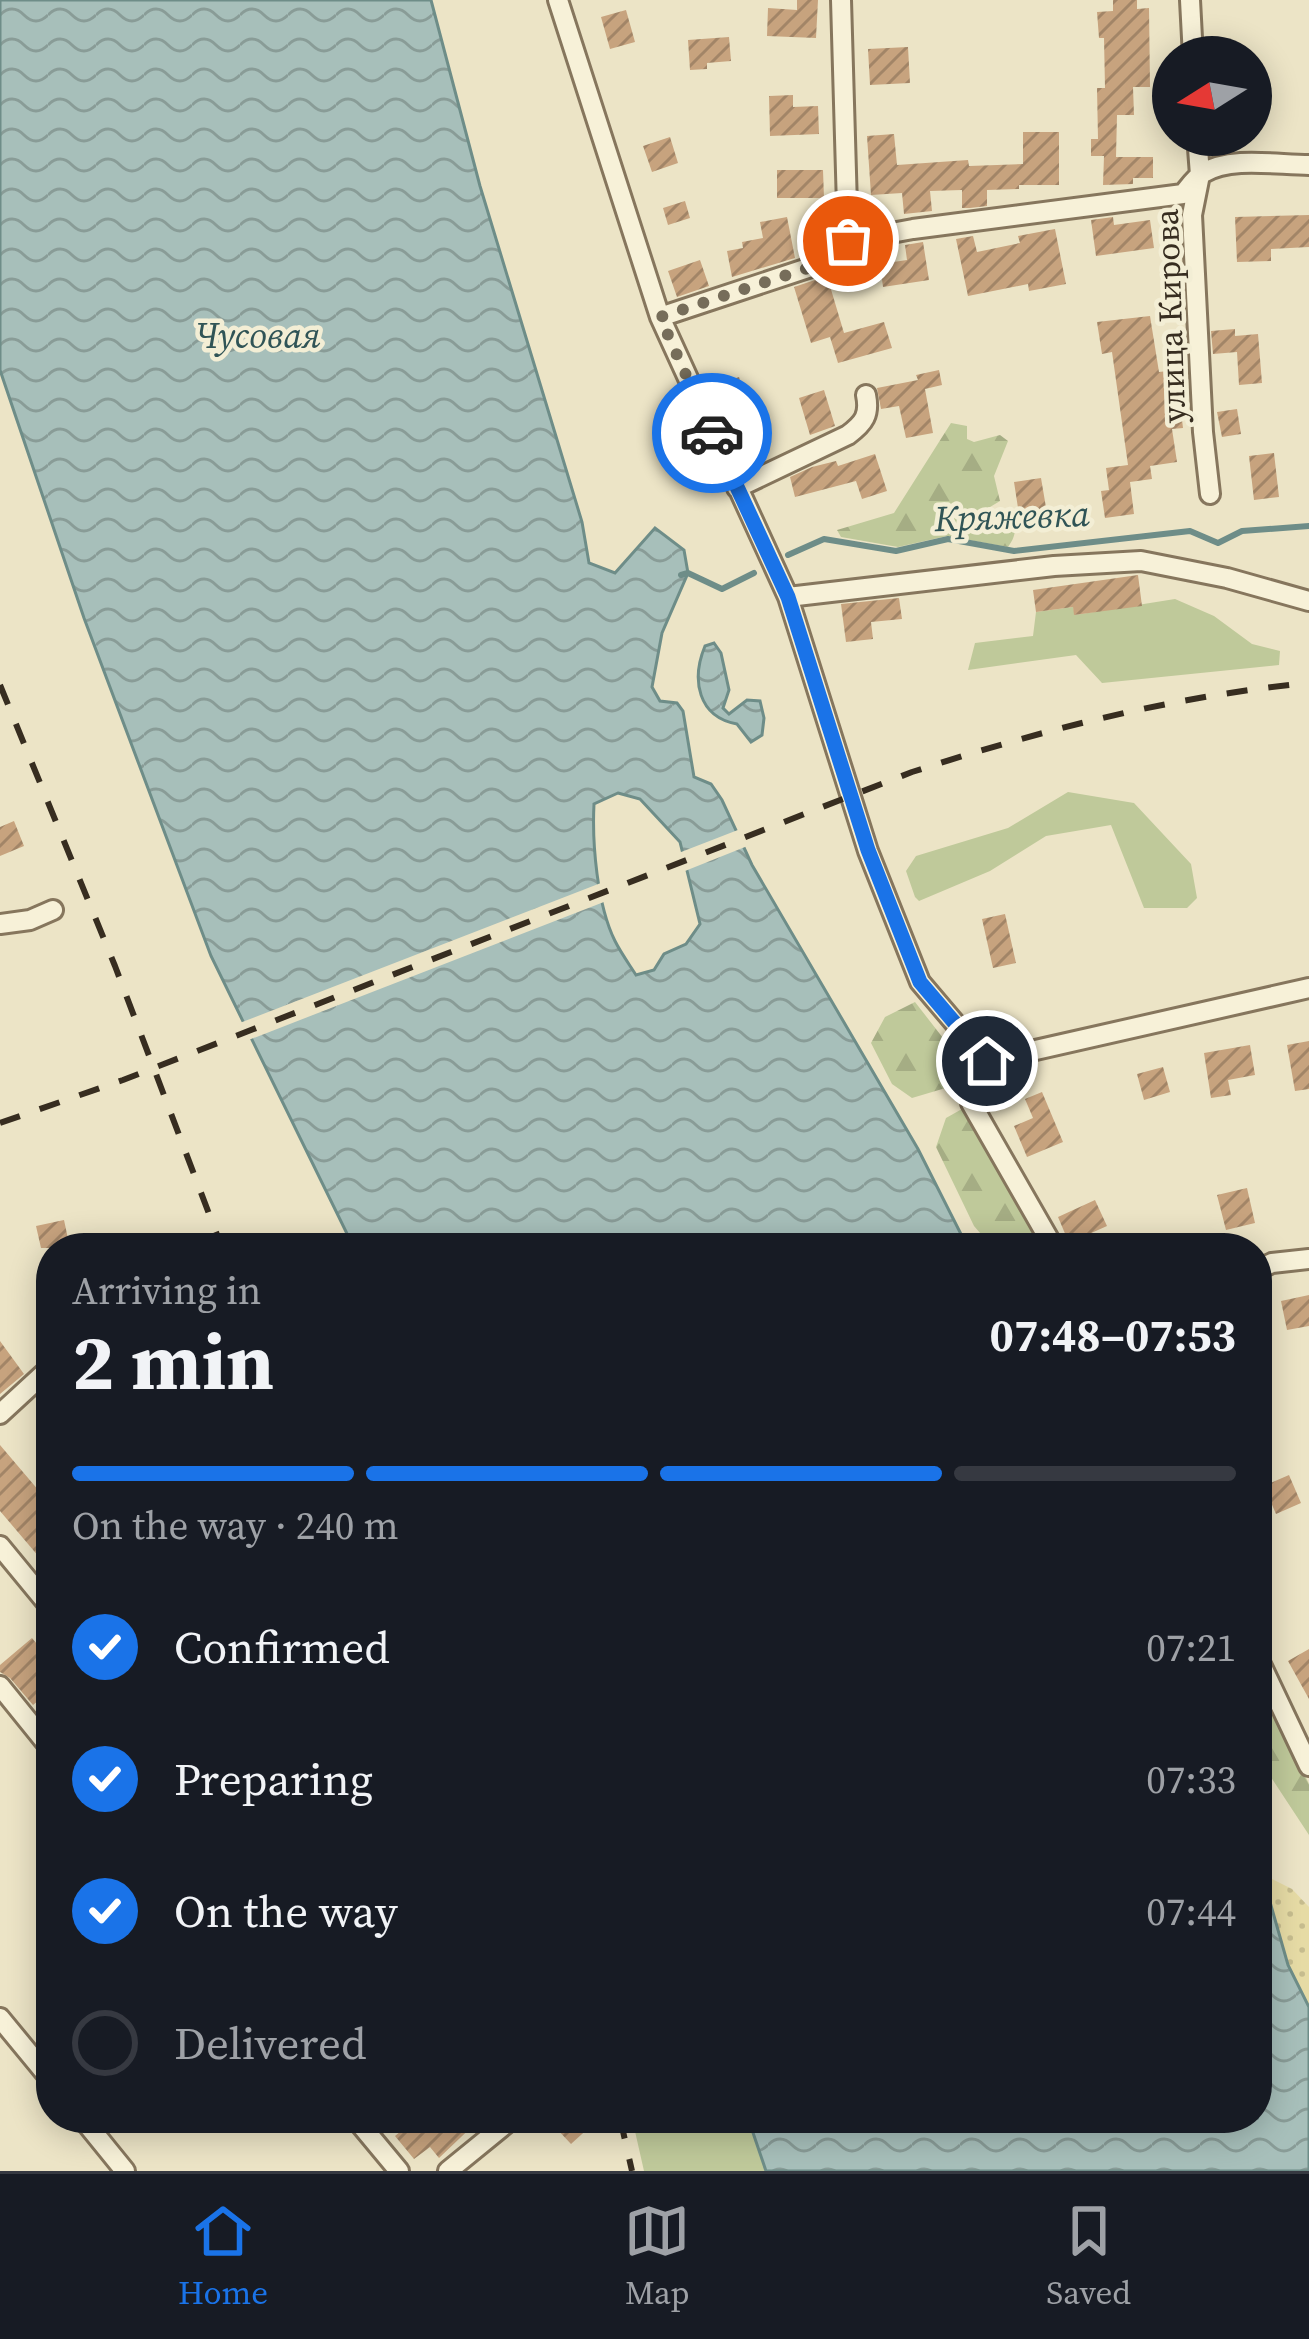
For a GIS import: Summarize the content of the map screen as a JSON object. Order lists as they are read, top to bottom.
{
  "streets": {
    "street": ["улица Кирова"]
  },
  "water": ["Чусовая", "Кряжевка"],
  "north": "left",
  "page": {
    "heading": ["2 min", "Arriving in", "07:48–07:53"],
    "bar": "On the way · 240 m",
    "list": [
      ["Confirmed", "07:21"],
      ["Preparing", "07:33"],
      ["On the way", "07:44"],
      "Delivered"
    ],
    "tabs": ["Home", "Map", "Saved"]
  }
}
